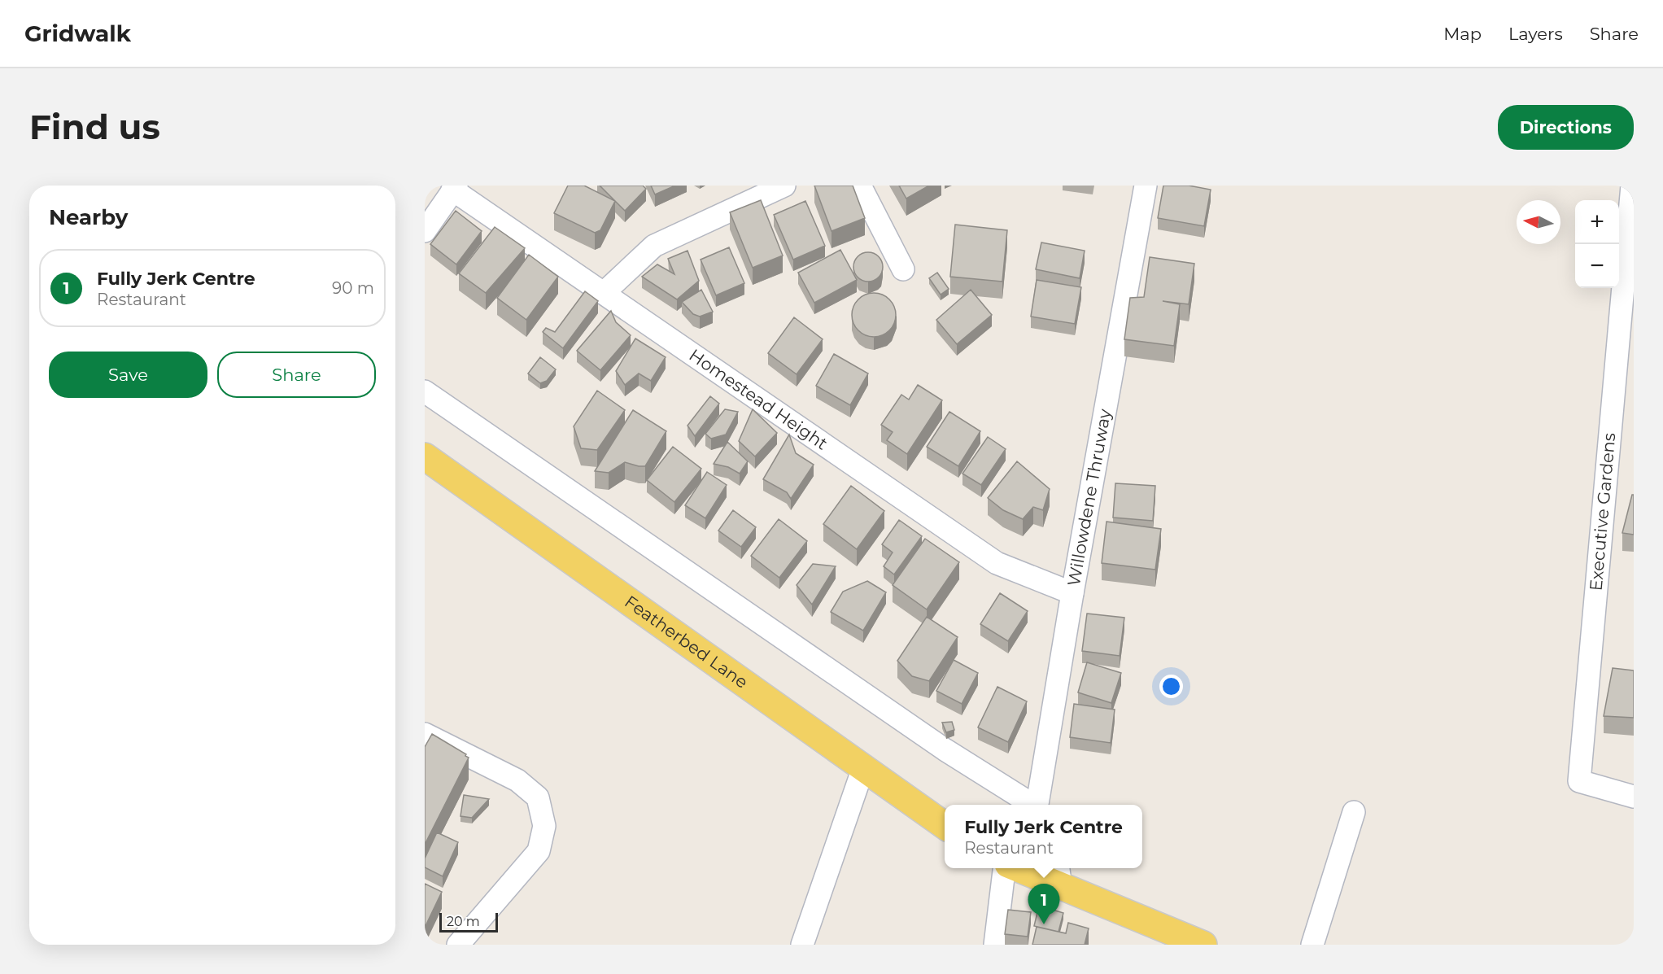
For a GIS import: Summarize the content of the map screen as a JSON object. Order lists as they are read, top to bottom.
{
  "streets": {
    "main road": ["Featherbed Lane"],
    "street": ["Homestead Height", "Willowdene Thruway", "Executive Gardens"]
  },
  "crossings": [
    ["Homestead Height", "Willowdene Thruway"]
  ],
  "scale_bar": "20 m",
  "north": "left",
  "page": {
    "header": "Gridwalk",
    "nav": ["Map", "Layers", "Share"],
    "buttons": [
      "Directions",
      ["Save", "Share"]
    ],
    "title": "Find us",
    "heading": "Nearby",
    "map_buttons": ["+", "−"],
    "list": [
      {
        "mark": "1",
        "name": "Fully Jerk Centre",
        "note": "Restaurant",
        "value": "90 m"
      }
    ],
    "popup": ["Fully Jerk Centre", "Restaurant"],
    "pins": "1",
    "scale": "20 m"
  }
}
